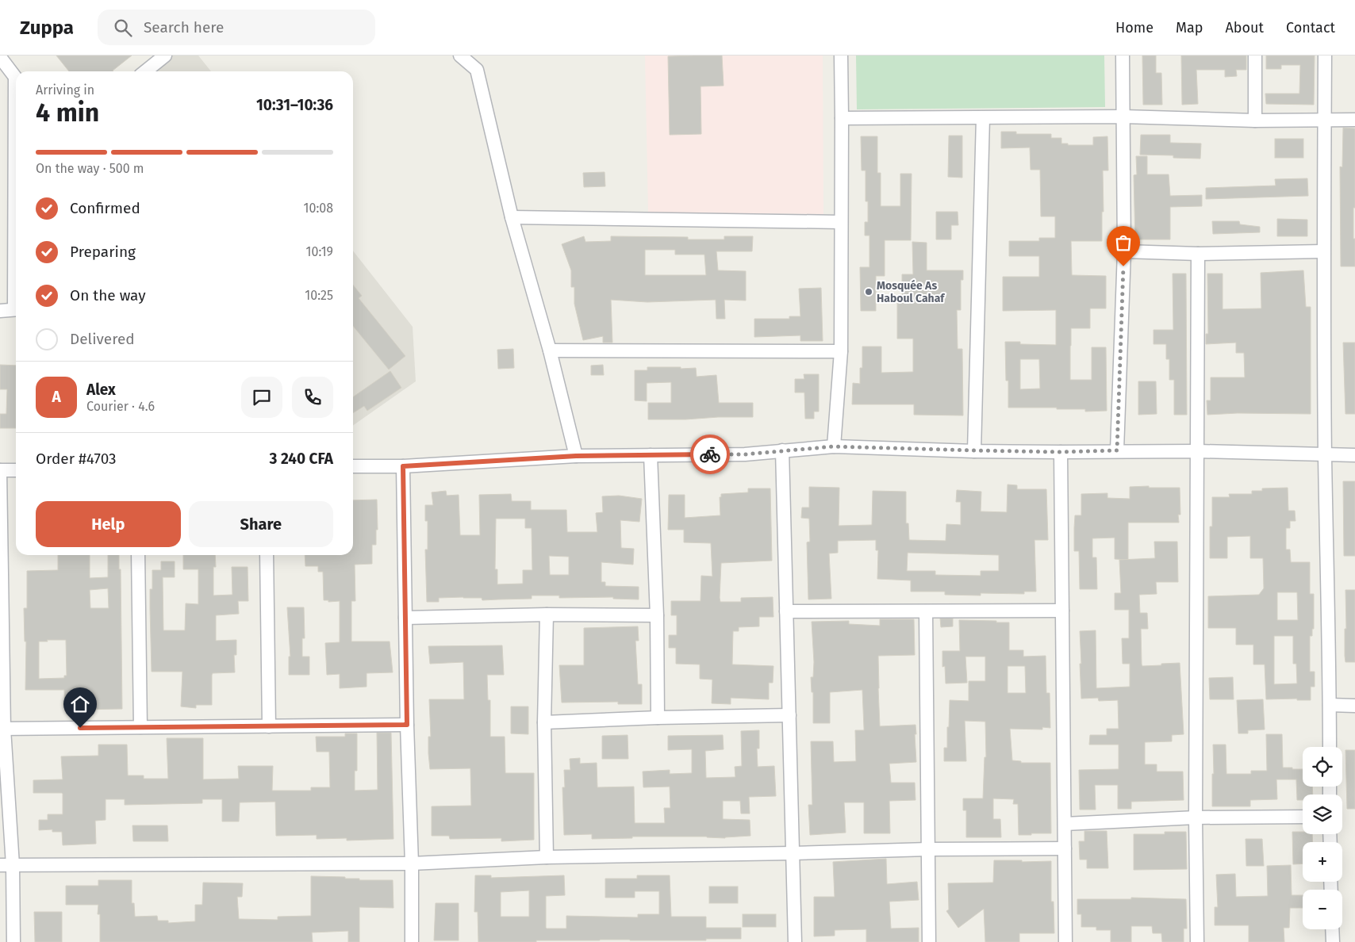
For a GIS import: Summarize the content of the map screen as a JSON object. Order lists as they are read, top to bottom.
{
  "places": ["Mosquée As Haboul Cahaf"],
  "page": {
    "header": "Zuppa",
    "search": "Search here",
    "nav": [
      "Home",
      "Map",
      "About",
      "Contact"
    ],
    "heading": ["4 min", "Arriving in", "10:31–10:36"],
    "panel": [
      "Alex",
      "Courier · 4.6",
      "Order #4703",
      "3 240 CFA"
    ],
    "bar": "On the way · 500 m",
    "list": [
      ["Confirmed", "10:08"],
      ["Preparing", "10:19"],
      ["On the way", "10:25"],
      "Delivered"
    ],
    "round": "A",
    "buttons": ["Help", "Share"],
    "map_buttons": ["+", "−"]
  }
}
